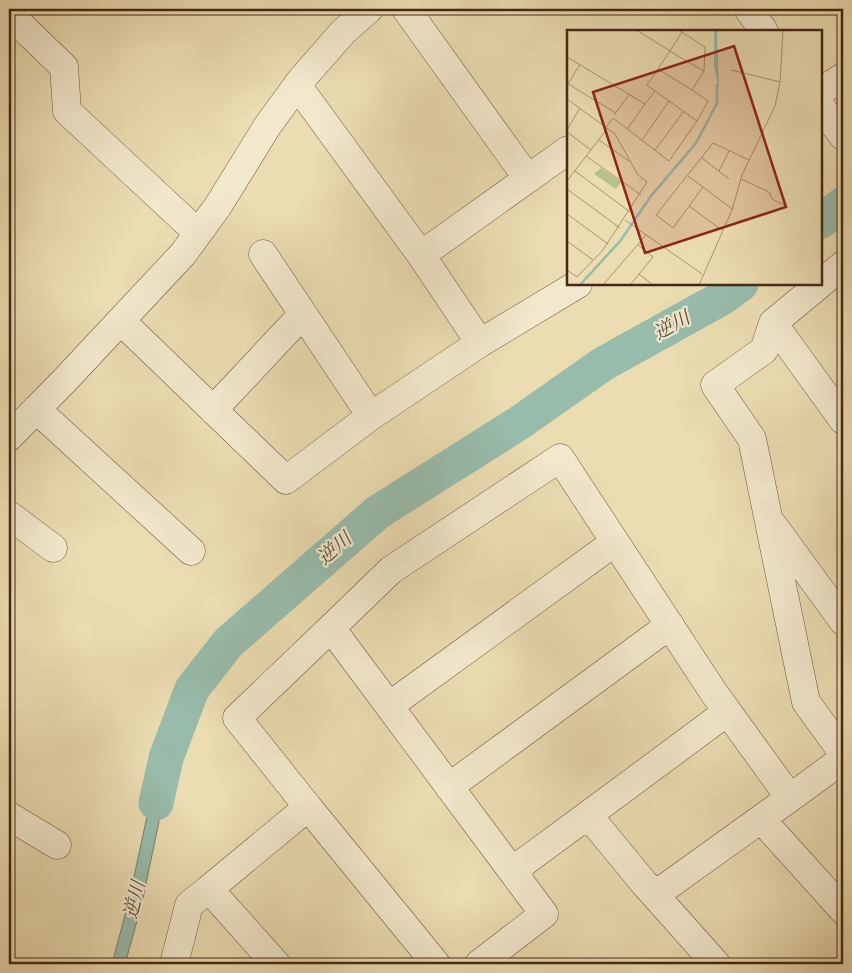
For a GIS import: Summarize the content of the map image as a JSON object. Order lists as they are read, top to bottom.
{
  "water": ["逆川"]
}
